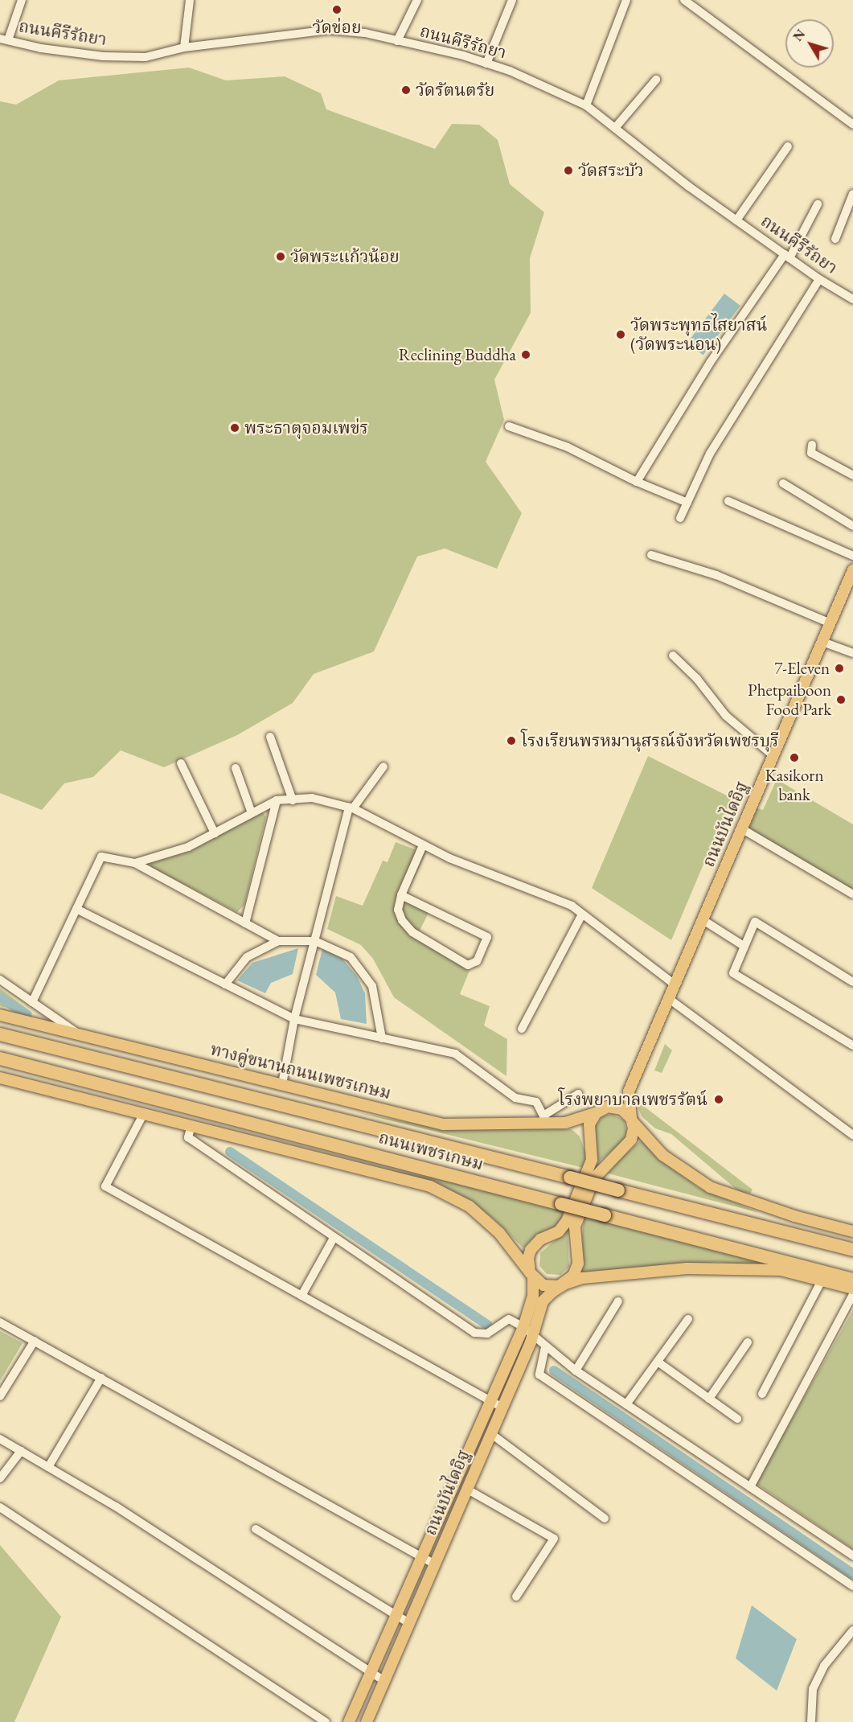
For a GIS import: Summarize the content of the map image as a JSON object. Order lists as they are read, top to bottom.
{
  "streets": {
    "highway": ["ถนนเพชรเกษม"],
    "main road": ["ถนนบันไดอิฐ", "ทางคู่ขนานถนนเพชรเกษม"],
    "street": ["ถนนคีรีรัถยา"]
  },
  "crossings": [
    ["ถนนบันไดอิฐ", "ทางคู่ขนานถนนเพชรเกษม"]
  ],
  "places": [
    "วัดข่อย",
    "วัดรัตนตรัย",
    "วัดสระบัว",
    "วัดพระแก้วน้อย",
    "วัดพระพุทธไสยาสน์ (วัดพระนอน)",
    "Reclining Buddha",
    "พระธาตุจอมเพข่ร",
    "7-Eleven",
    "Phetpaiboon Food Park",
    "โรงเรียนพรหมานุสรณ์จังหวัดเพชรบุรี",
    "Kasikorn bank",
    "โรงพยาบาลเพชรรัตน์"
  ],
  "north": "top left"
}
